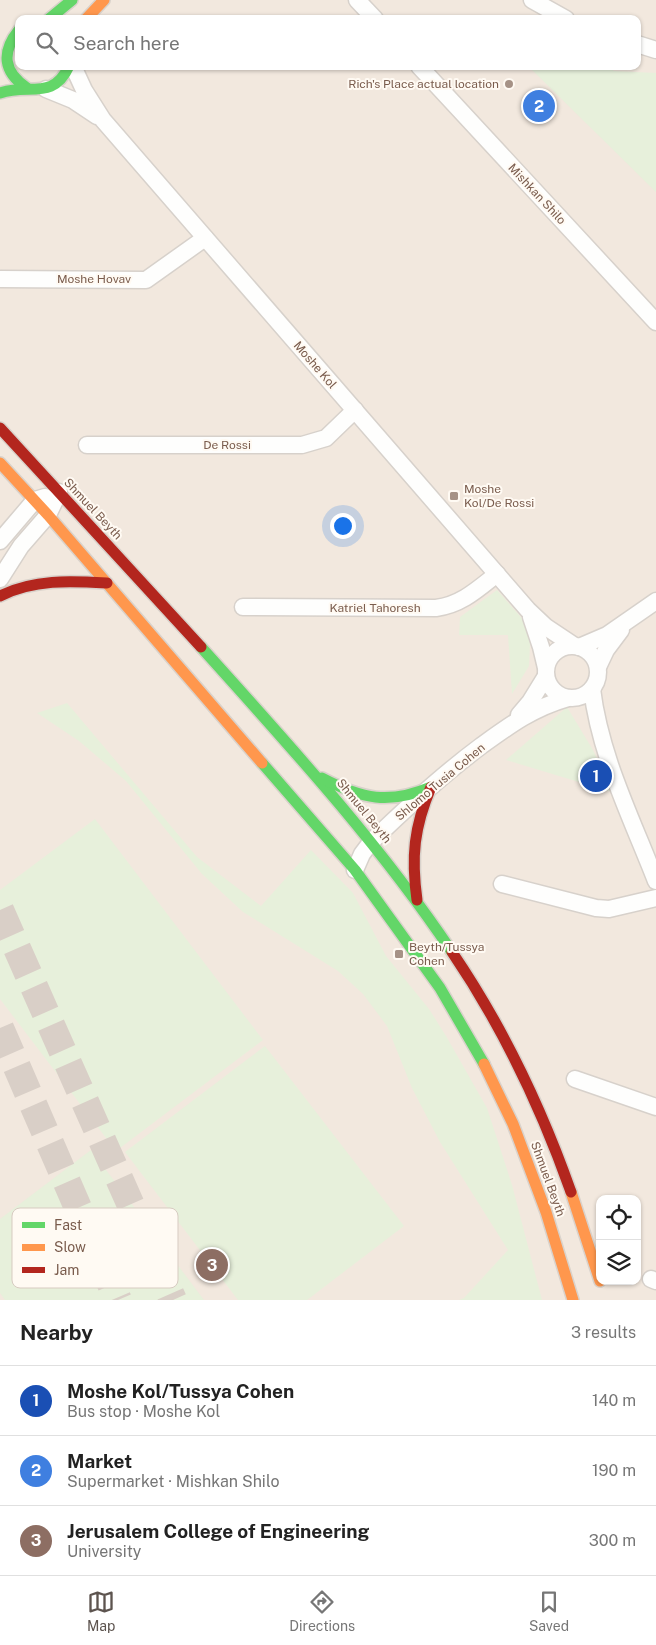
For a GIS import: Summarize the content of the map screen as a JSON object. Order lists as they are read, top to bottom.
{
  "streets": {
    "street": [
      "Mishkan Shilo",
      "Moshe Hovav",
      "Moshe Kol",
      "De Rossi",
      "Shmuel Beyth",
      "Katriel Tahoresh",
      "Shlomo Tusia Cohen"
    ]
  },
  "crossings": [
    ["Moshe Hovav", "Moshe Kol"],
    ["Moshe Kol", "De Rossi"],
    ["Moshe Kol", "Katriel Tahoresh"],
    ["Moshe Kol", "Shlomo Tusia Cohen"],
    ["Shmuel Beyth", "Shlomo Tusia Cohen"]
  ],
  "places": {
    "other": ["Rich's Place actual location"],
    "transit": ["Moshe Kol/De Rossi", "Beyth/Tussya Cohen"]
  },
  "legend": ["Fast", "Slow", "Jam"],
  "page": {
    "search": "Search here",
    "pins": ["2", "1", "3"],
    "heading": ["Nearby", "3 results"],
    "list": [
      {
        "mark": "1",
        "name": "Moshe Kol/Tussya Cohen",
        "note": "Bus stop · Moshe Kol",
        "value": "140 m"
      },
      {
        "mark": "2",
        "name": "Market",
        "note": "Supermarket · Mishkan Shilo",
        "value": "190 m"
      },
      {
        "mark": "3",
        "name": "Jerusalem College of Engineering",
        "note": "University",
        "value": "300 m"
      }
    ],
    "nav": ["Map", "Directions", "Saved"]
  }
}
